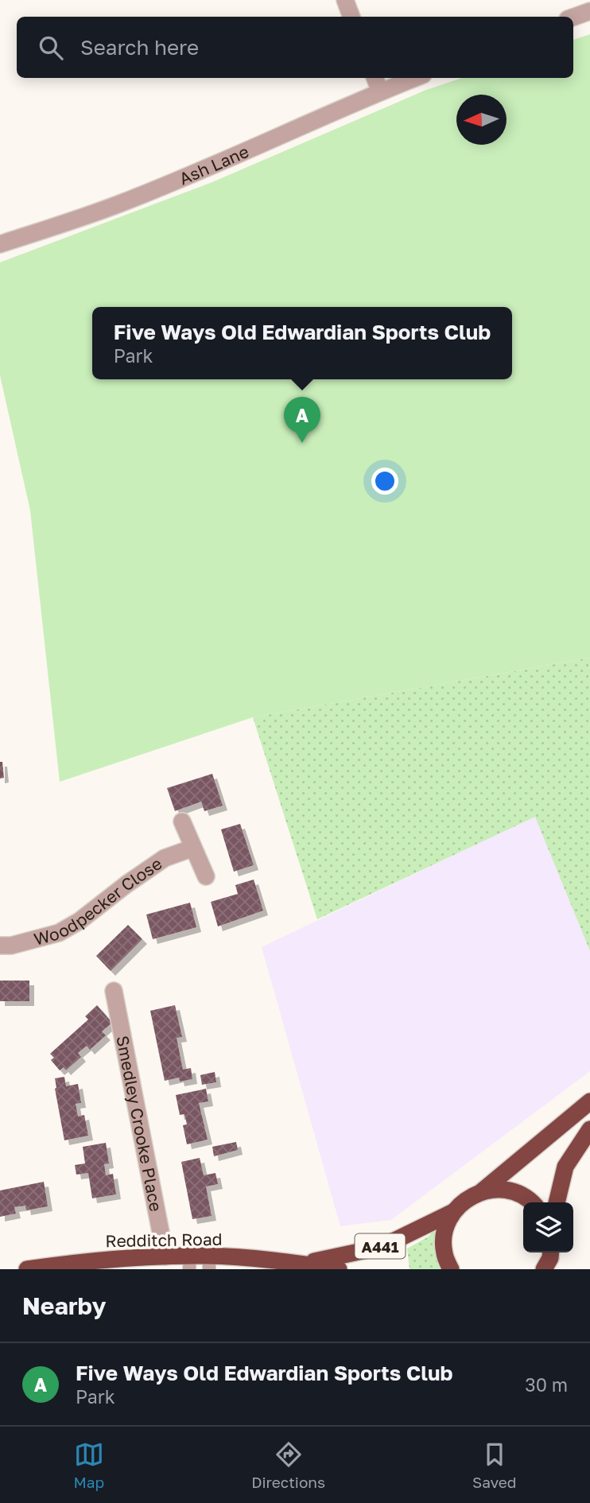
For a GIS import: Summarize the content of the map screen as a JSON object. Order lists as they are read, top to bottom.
{
  "streets": {
    "highway": ["Redditch Road", "A441"],
    "street": ["Ash Lane", "Woodpecker Close", "Smedley Crooke Place"]
  },
  "crossings": [
    ["Smedley Crooke Place", "Redditch Road"]
  ],
  "north": "left",
  "page": {
    "search": "Search here",
    "popup": ["Five Ways Old Edwardian Sports Club", "Park"],
    "pins": "A",
    "heading": "Nearby",
    "list": [
      {
        "mark": "A",
        "name": "Five Ways Old Edwardian Sports Club",
        "note": "Park",
        "value": "30 m"
      }
    ],
    "nav": ["Map", "Directions", "Saved"]
  }
}
